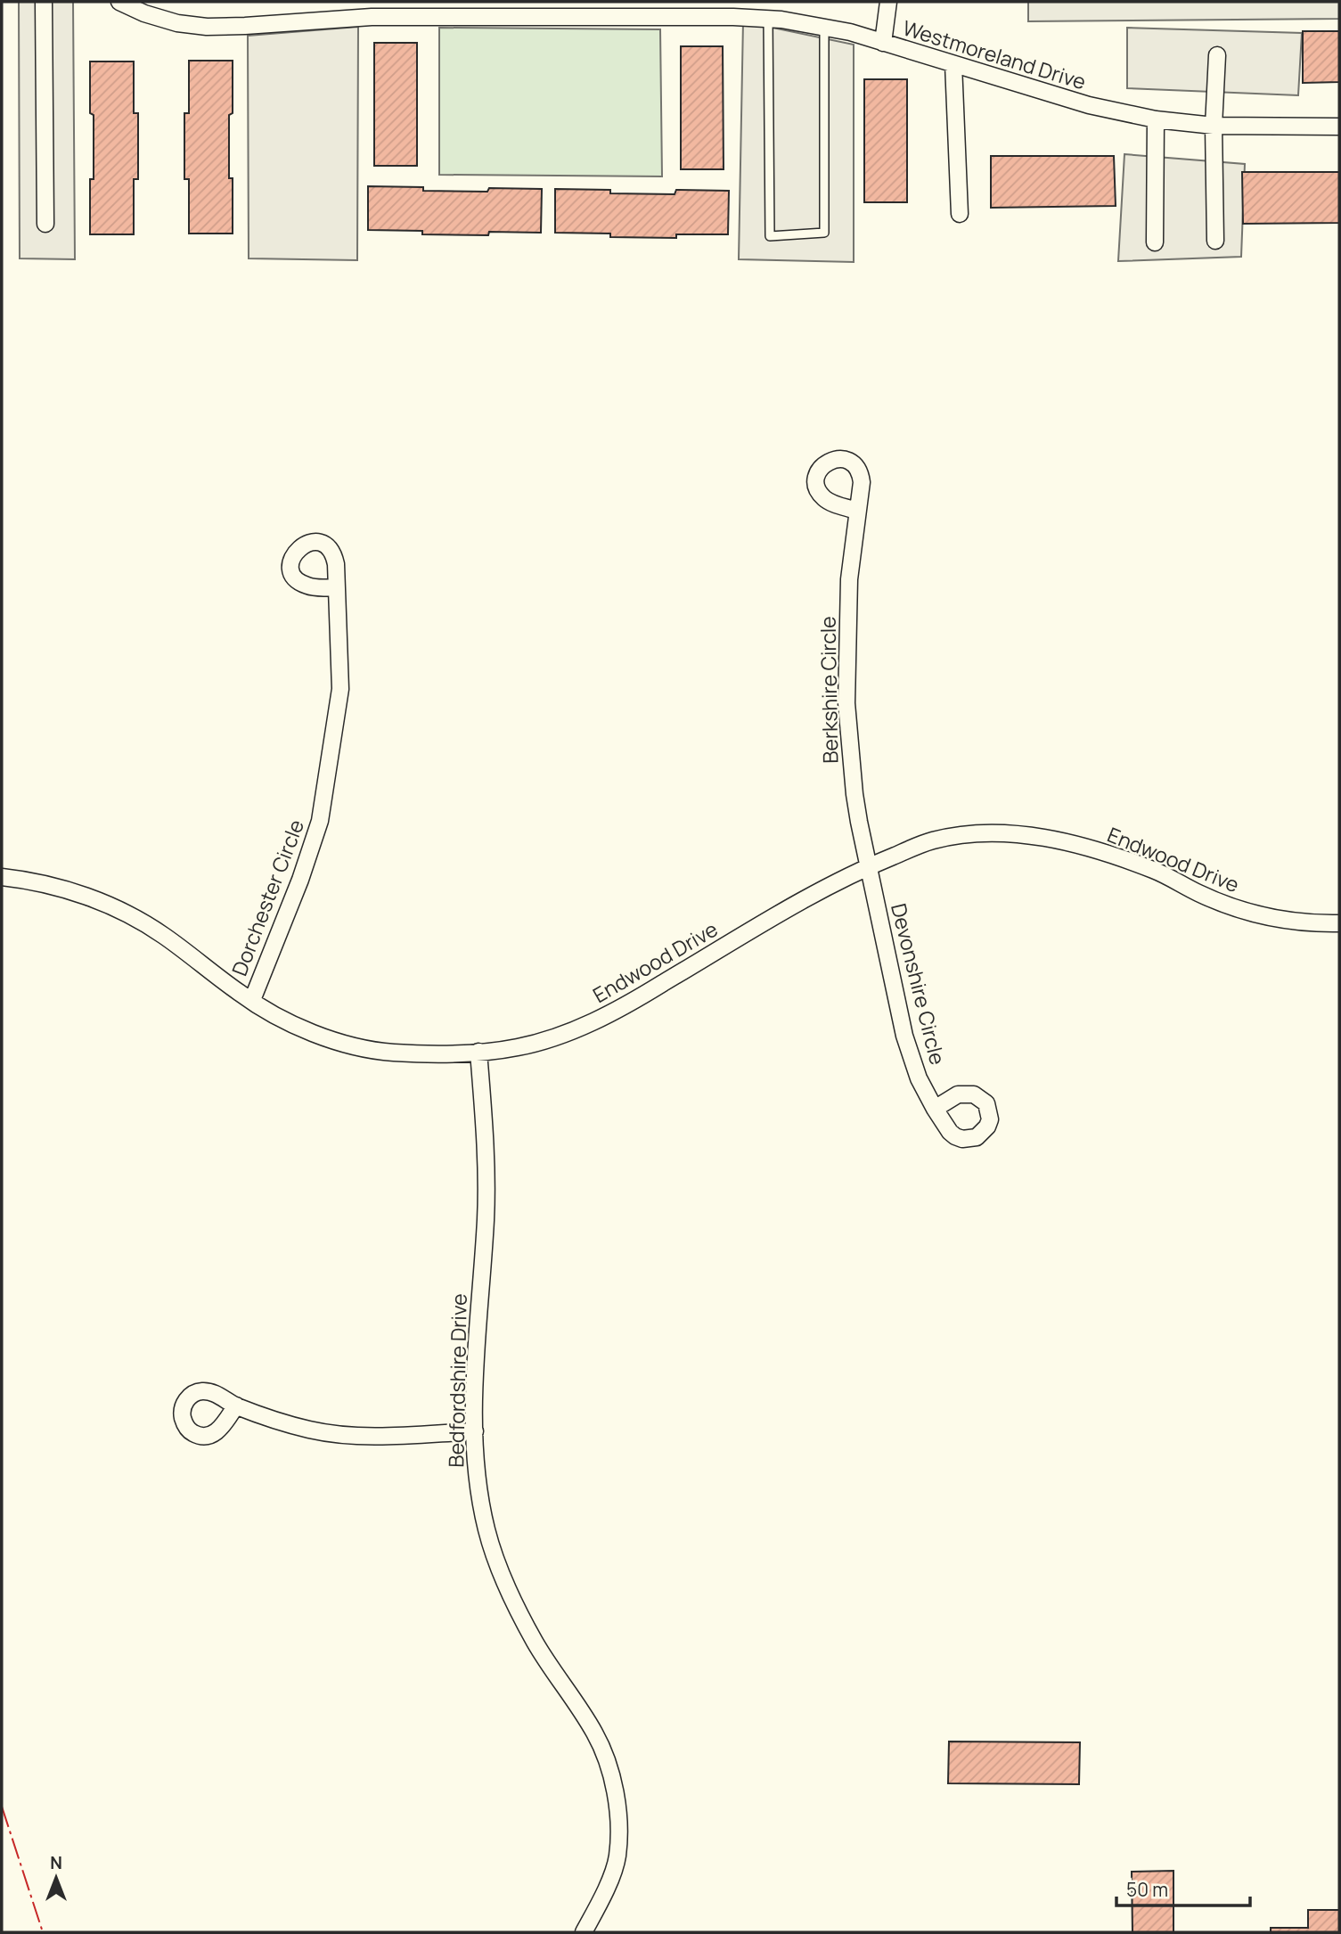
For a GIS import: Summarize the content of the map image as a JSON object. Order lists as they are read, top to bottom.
{
  "streets": {
    "street": [
      "Westmoreland Drive",
      "Berkshire Circle",
      "Endwood Drive",
      "Dorchester Circle",
      "Devonshire Circle",
      "Bedfordshire Drive"
    ]
  },
  "crossings": [
    ["Berkshire Circle", "Endwood Drive"],
    ["Berkshire Circle", "Devonshire Circle"],
    ["Endwood Drive", "Dorchester Circle"],
    ["Endwood Drive", "Devonshire Circle"],
    ["Endwood Drive", "Bedfordshire Drive"]
  ],
  "scale_bar": "50 m",
  "north": "top"
}
